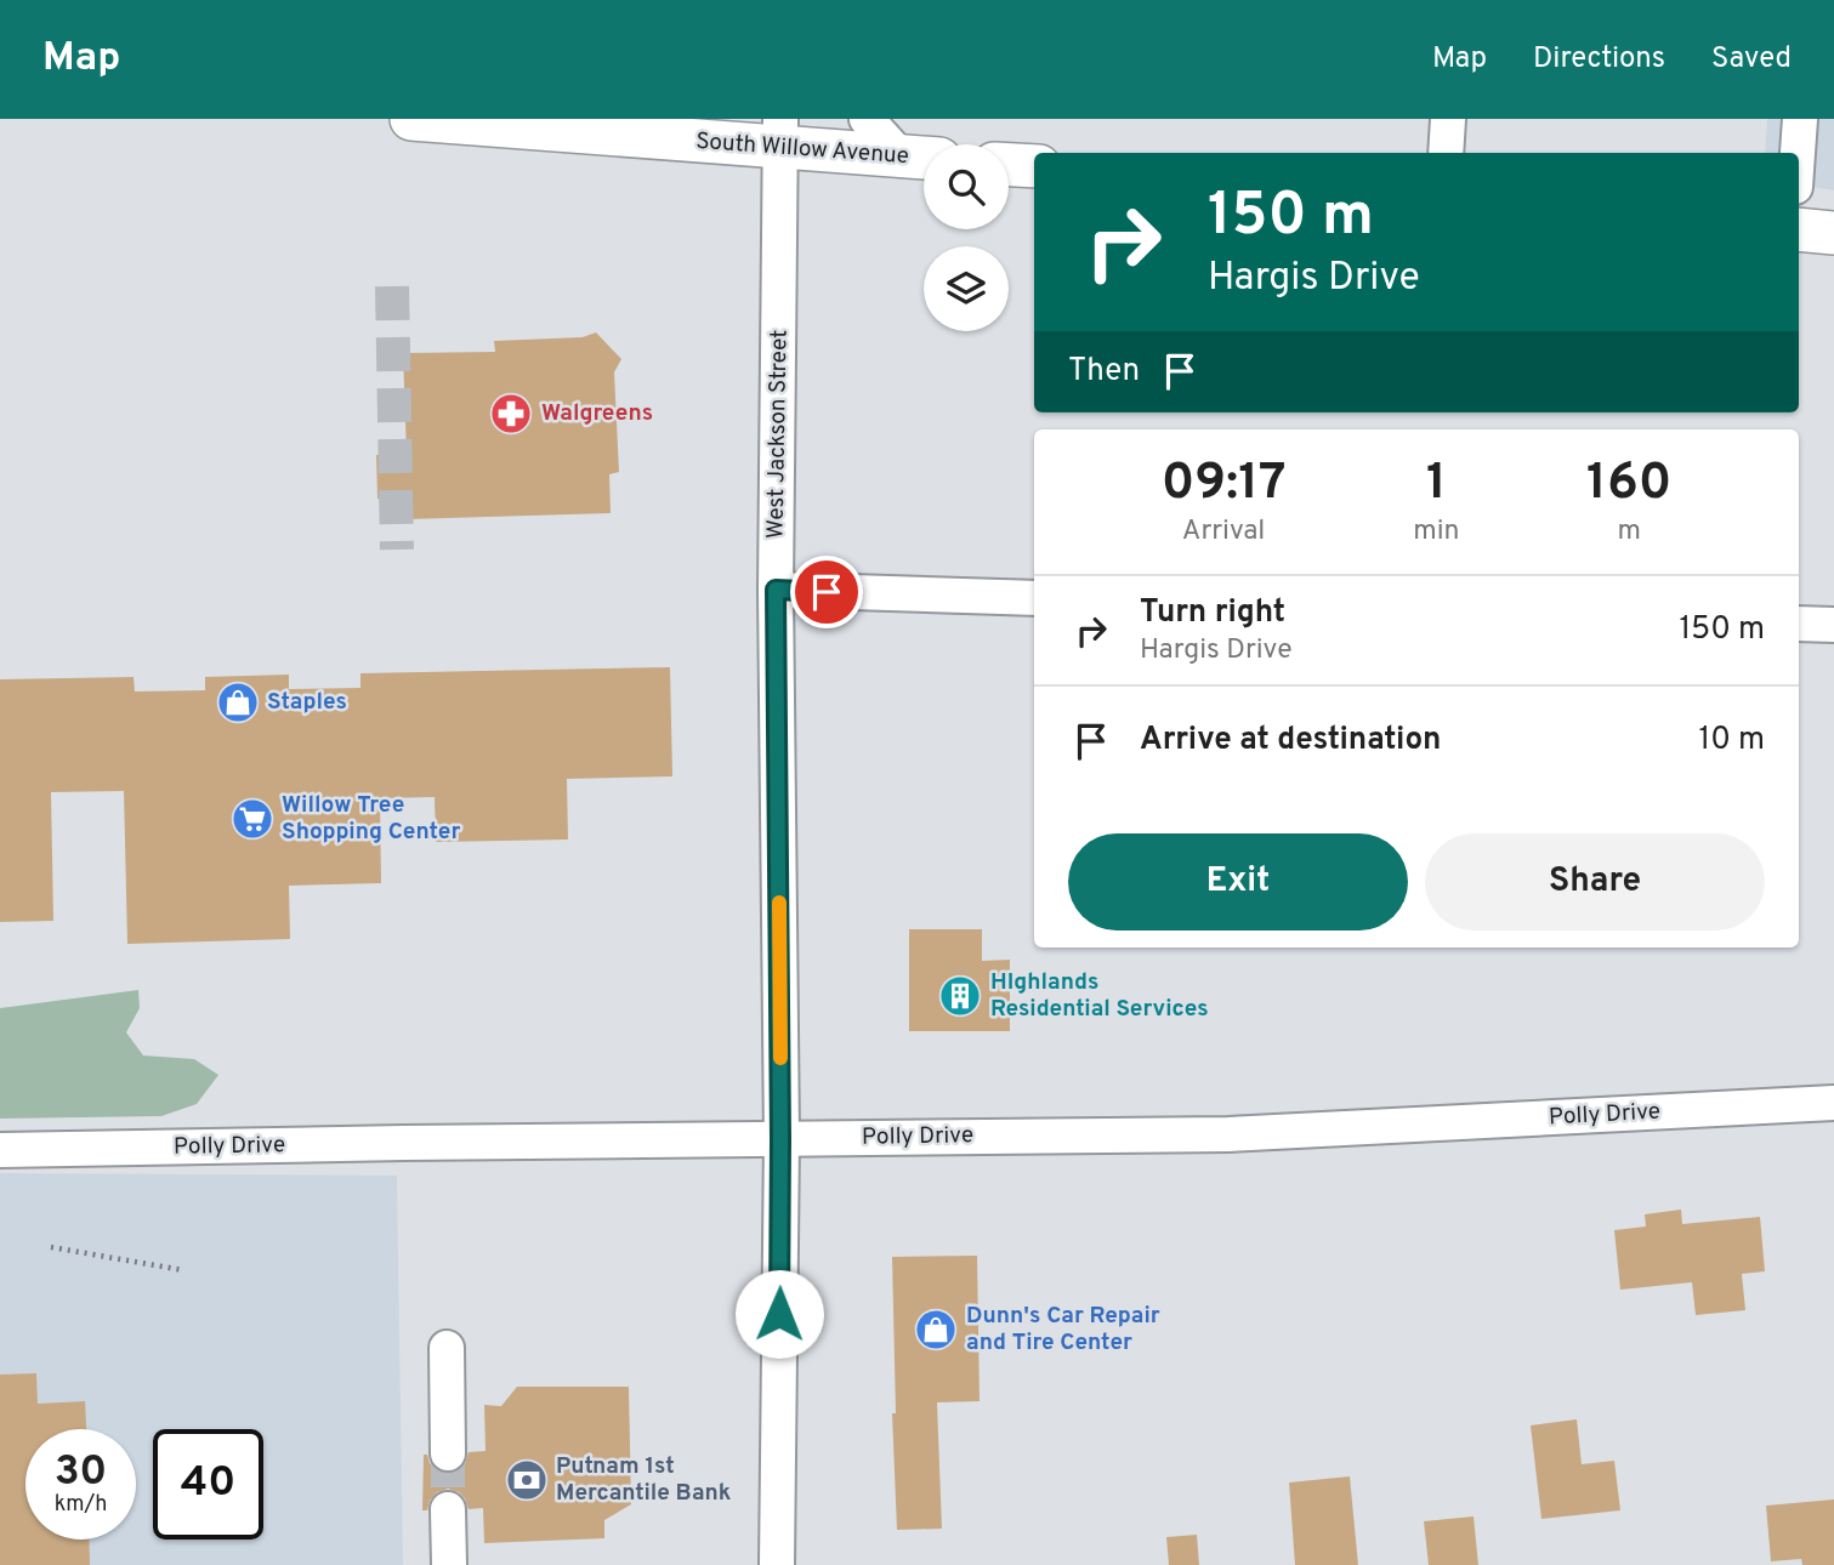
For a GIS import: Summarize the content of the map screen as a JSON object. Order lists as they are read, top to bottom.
{
  "streets": {
    "main road": ["South Willow Avenue"],
    "street": ["West Jackson Street", "Polly Drive"]
  },
  "crossings": [
    ["South Willow Avenue", "West Jackson Street"],
    ["West Jackson Street", "Polly Drive"]
  ],
  "places": {
    "pharmacy": ["Walgreens"],
    "shop": ["Staples", "Dunn's Car Repair and Tire Center"],
    "supermarket": ["Willow Tree Shopping Center"],
    "building": ["HIghlands Residential Services"],
    "bank": ["Putnam 1st Mercantile Bank"]
  },
  "page": {
    "header": "Map",
    "nav": ["Map", "Directions", "Saved"],
    "turn": ["150 m", "Hargis Drive"],
    "then": "Then",
    "eta": [
      "09:17",
      "Arrival",
      "1",
      "min",
      "160",
      "m"
    ],
    "list": [
      {
        "name": "Turn right",
        "note": "Hargis Drive",
        "value": "150 m"
      },
      {
        "name": "Arrive at destination",
        "value": "10 m"
      }
    ],
    "buttons": ["Exit", "Share"],
    "speed": "30 km/h",
    "limit": "40"
  }
}
